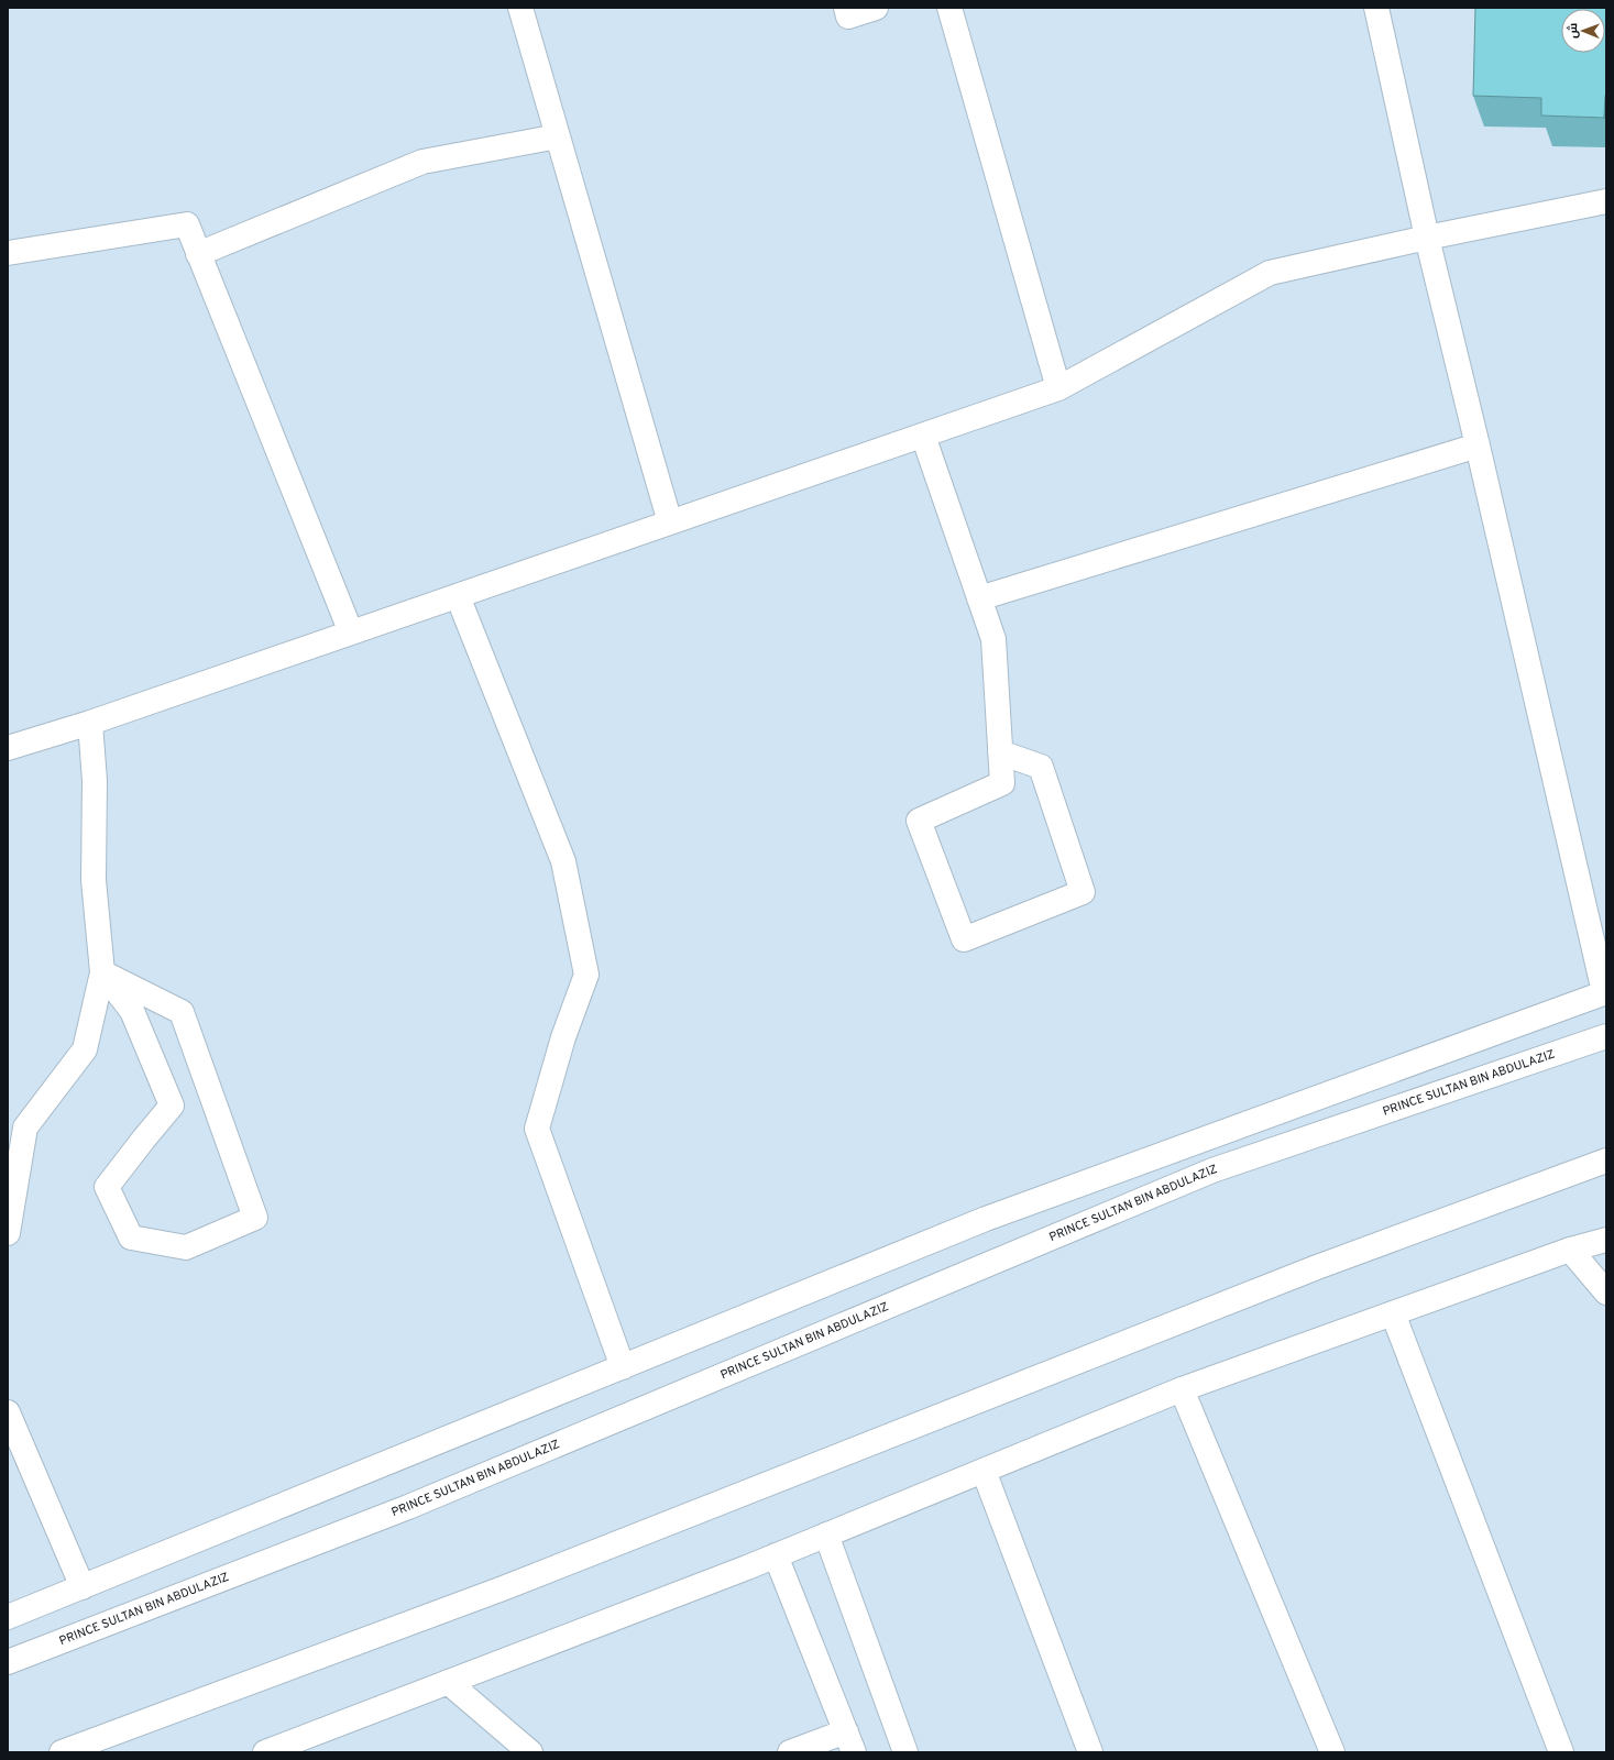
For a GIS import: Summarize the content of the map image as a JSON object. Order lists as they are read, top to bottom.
{
  "streets": {
    "street": ["PRINCE SULTAN BIN ABDULAZIZ"]
  },
  "north": "left"
}
